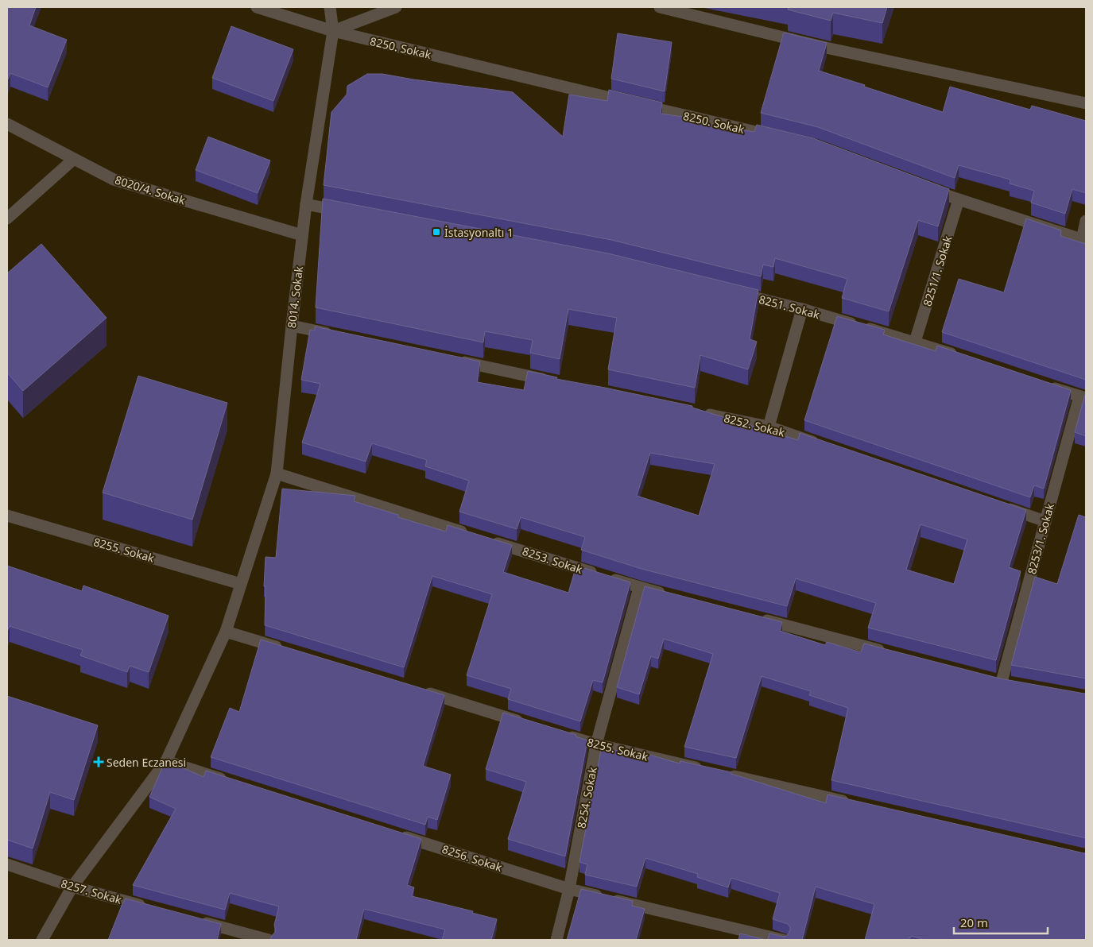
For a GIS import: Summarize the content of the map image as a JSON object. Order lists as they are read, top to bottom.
{
  "streets": {
    "street": [
      "8250. Sokak",
      "8020/4. Sokak",
      "8251/1. Sokak",
      "8014. Sokak",
      "8251. Sokak",
      "8252. Sokak",
      "8253/1. Sokak",
      "8255. Sokak",
      "8253. Sokak",
      "8254. Sokak",
      "8256. Sokak",
      "8257. Sokak"
    ]
  },
  "crossings": [
    ["8250. Sokak", "8014. Sokak"],
    ["8020/4. Sokak", "8014. Sokak"],
    ["8251/1. Sokak", "8251. Sokak"],
    ["8014. Sokak", "8255. Sokak"],
    ["8014. Sokak", "8257. Sokak"],
    ["8255. Sokak", "8254. Sokak"],
    ["8253. Sokak", "8254. Sokak"],
    ["8254. Sokak", "8256. Sokak"]
  ],
  "places": {
    "transit": ["İstasyonaltı 1"],
    "health": ["Seden Eczanesi"]
  },
  "scale_bar": "20 m"
}
